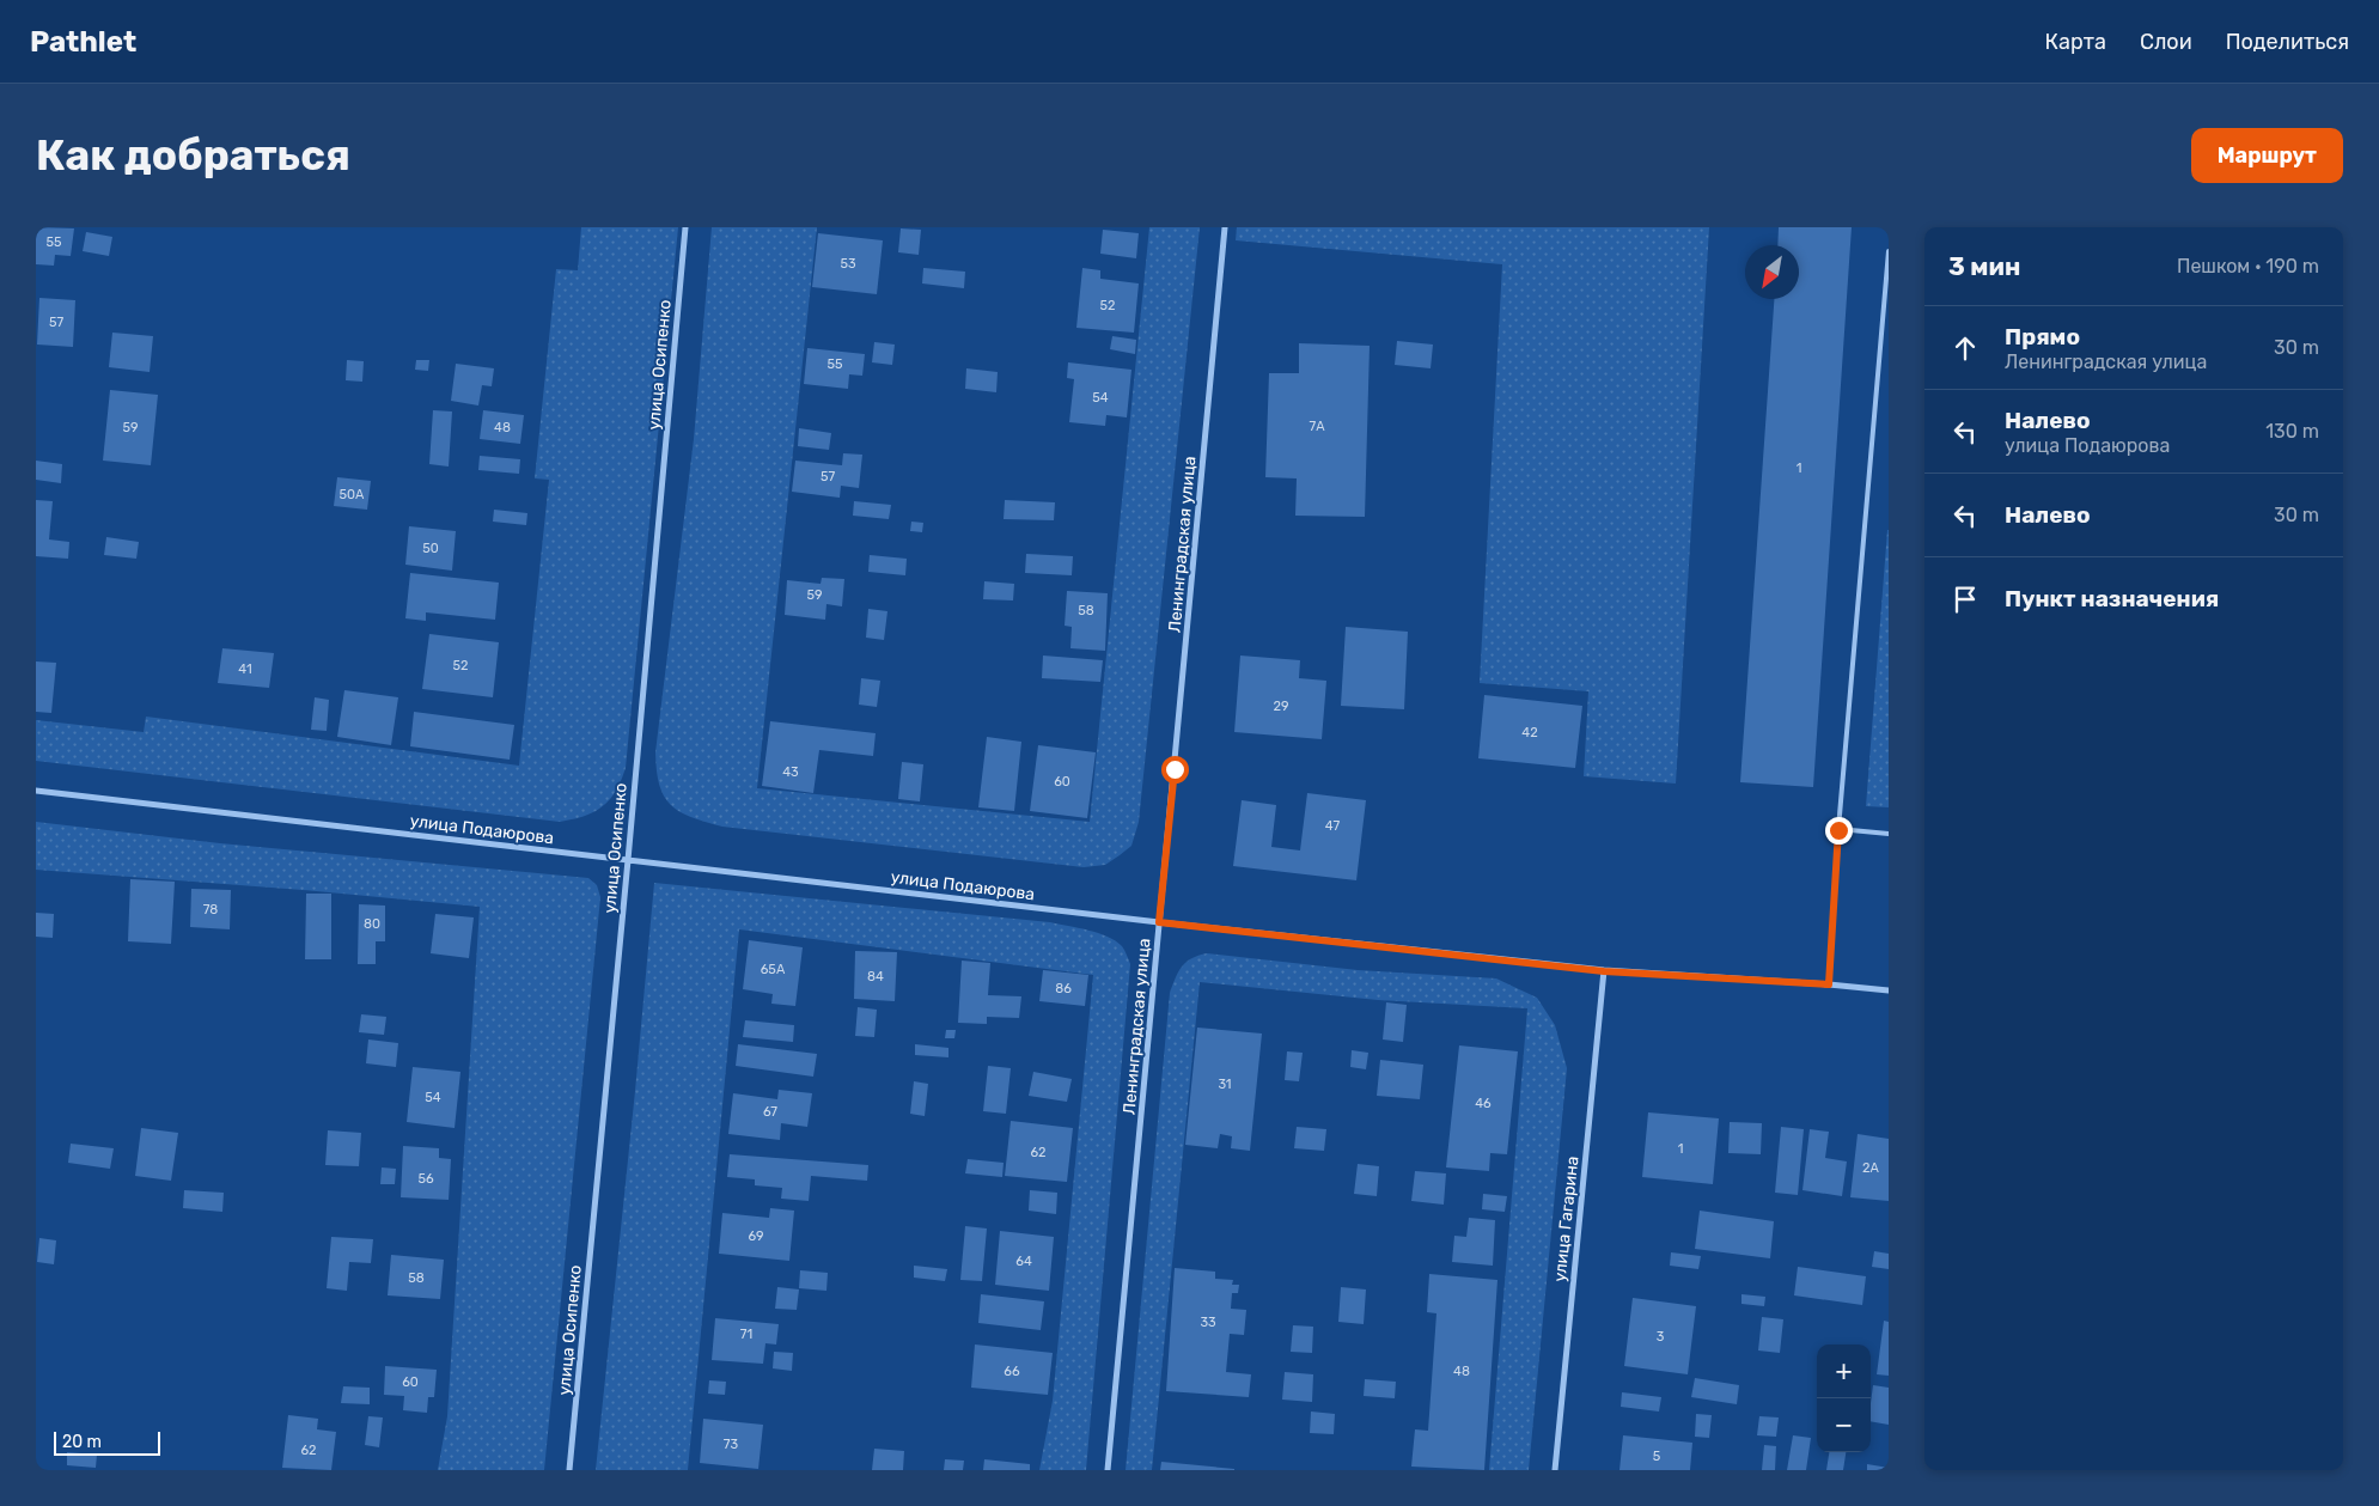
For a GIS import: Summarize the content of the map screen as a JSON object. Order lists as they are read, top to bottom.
{
  "streets": {
    "street": [
      "улица Осипенко",
      "Ленинградская улица",
      "улица Подаюрова",
      "улица Гагарина"
    ]
  },
  "crossings": [
    ["улица Осипенко", "улица Подаюрова"],
    ["Ленинградская улица", "улица Подаюрова"],
    ["улица Подаюрова", "улица Гагарина"]
  ],
  "house_numbers": [
    "55",
    "53",
    "52",
    "57",
    "55",
    "54",
    "7А",
    "59",
    "48",
    "1",
    "57",
    "50А",
    "50",
    "59",
    "58",
    "52",
    "41",
    "29",
    "42",
    "43",
    "60",
    "47",
    "78",
    "80",
    "65А",
    "84",
    "86",
    "31",
    "54",
    "46",
    "67",
    "1",
    "62",
    "2А",
    "56",
    "69",
    "64",
    "58",
    "33",
    "71",
    "3",
    "66",
    "48",
    "60",
    "73",
    "62",
    "5"
  ],
  "scale_bar": "20 m",
  "north": "bottom left",
  "page": {
    "header": "Pathlet",
    "nav": ["Карта", "Слои", "Поделиться"],
    "buttons": "Маршрут",
    "title": "Как добраться",
    "heading": ["3 мин", "Пешком · 190 m"],
    "list": [
      ["Прямо", "Ленинградская улица", "30 m"],
      ["Налево", "улица Подаюрова", "130 m"],
      ["Налево", "30 m"],
      "Пункт назначения"
    ],
    "map_buttons": ["+", "−"],
    "scale": "20 m"
  }
}
